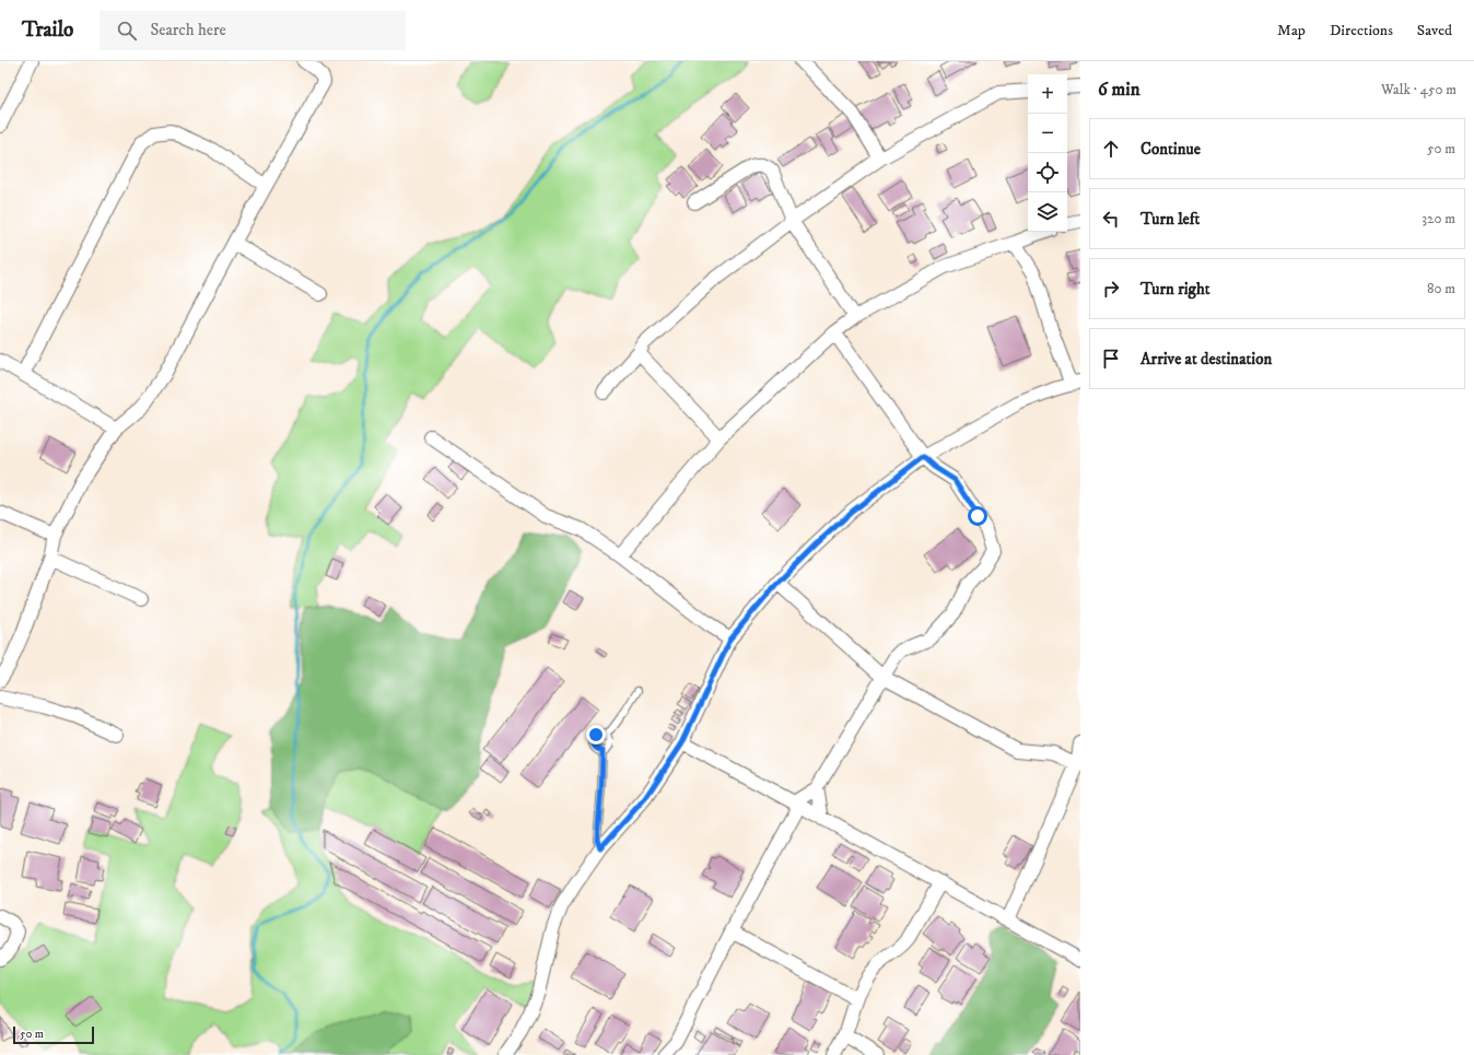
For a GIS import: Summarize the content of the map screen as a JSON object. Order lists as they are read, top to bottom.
{
  "scale_bar": "50 m",
  "page": {
    "header": "Trailo",
    "search": "Search here",
    "nav": ["Map", "Directions", "Saved"],
    "heading": ["6 min", "Walk · 450 m"],
    "map_buttons": ["+", "−"],
    "list": [
      ["Continue", "50 m"],
      ["Turn left", "320 m"],
      ["Turn right", "80 m"],
      "Arrive at destination"
    ],
    "scale": "50 m"
  }
}
